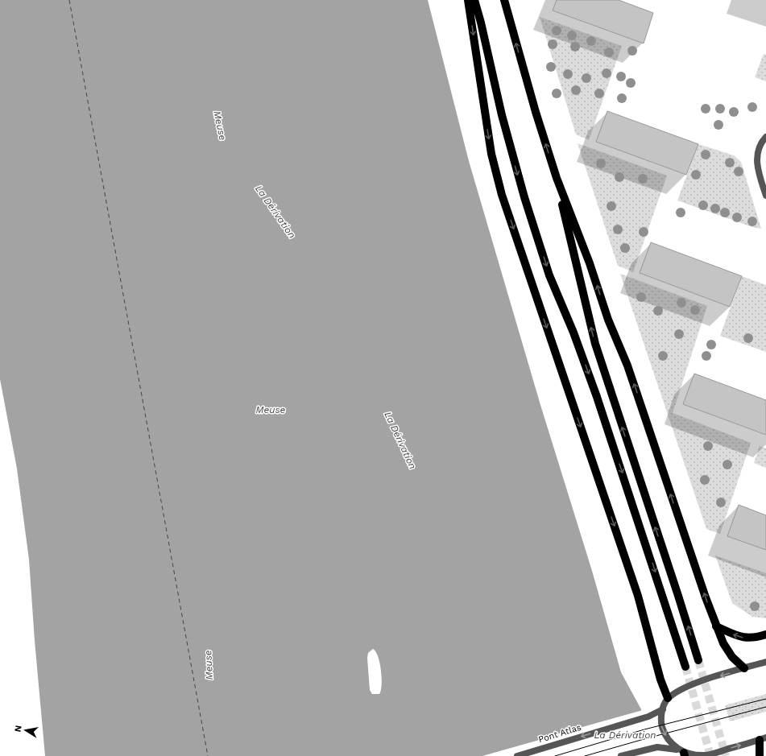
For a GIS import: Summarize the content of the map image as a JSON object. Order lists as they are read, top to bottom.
{
  "streets": {
    "street": ["Pont Atlas"]
  },
  "water": ["Meuse", "La Dérivation"],
  "north": "left"
}
